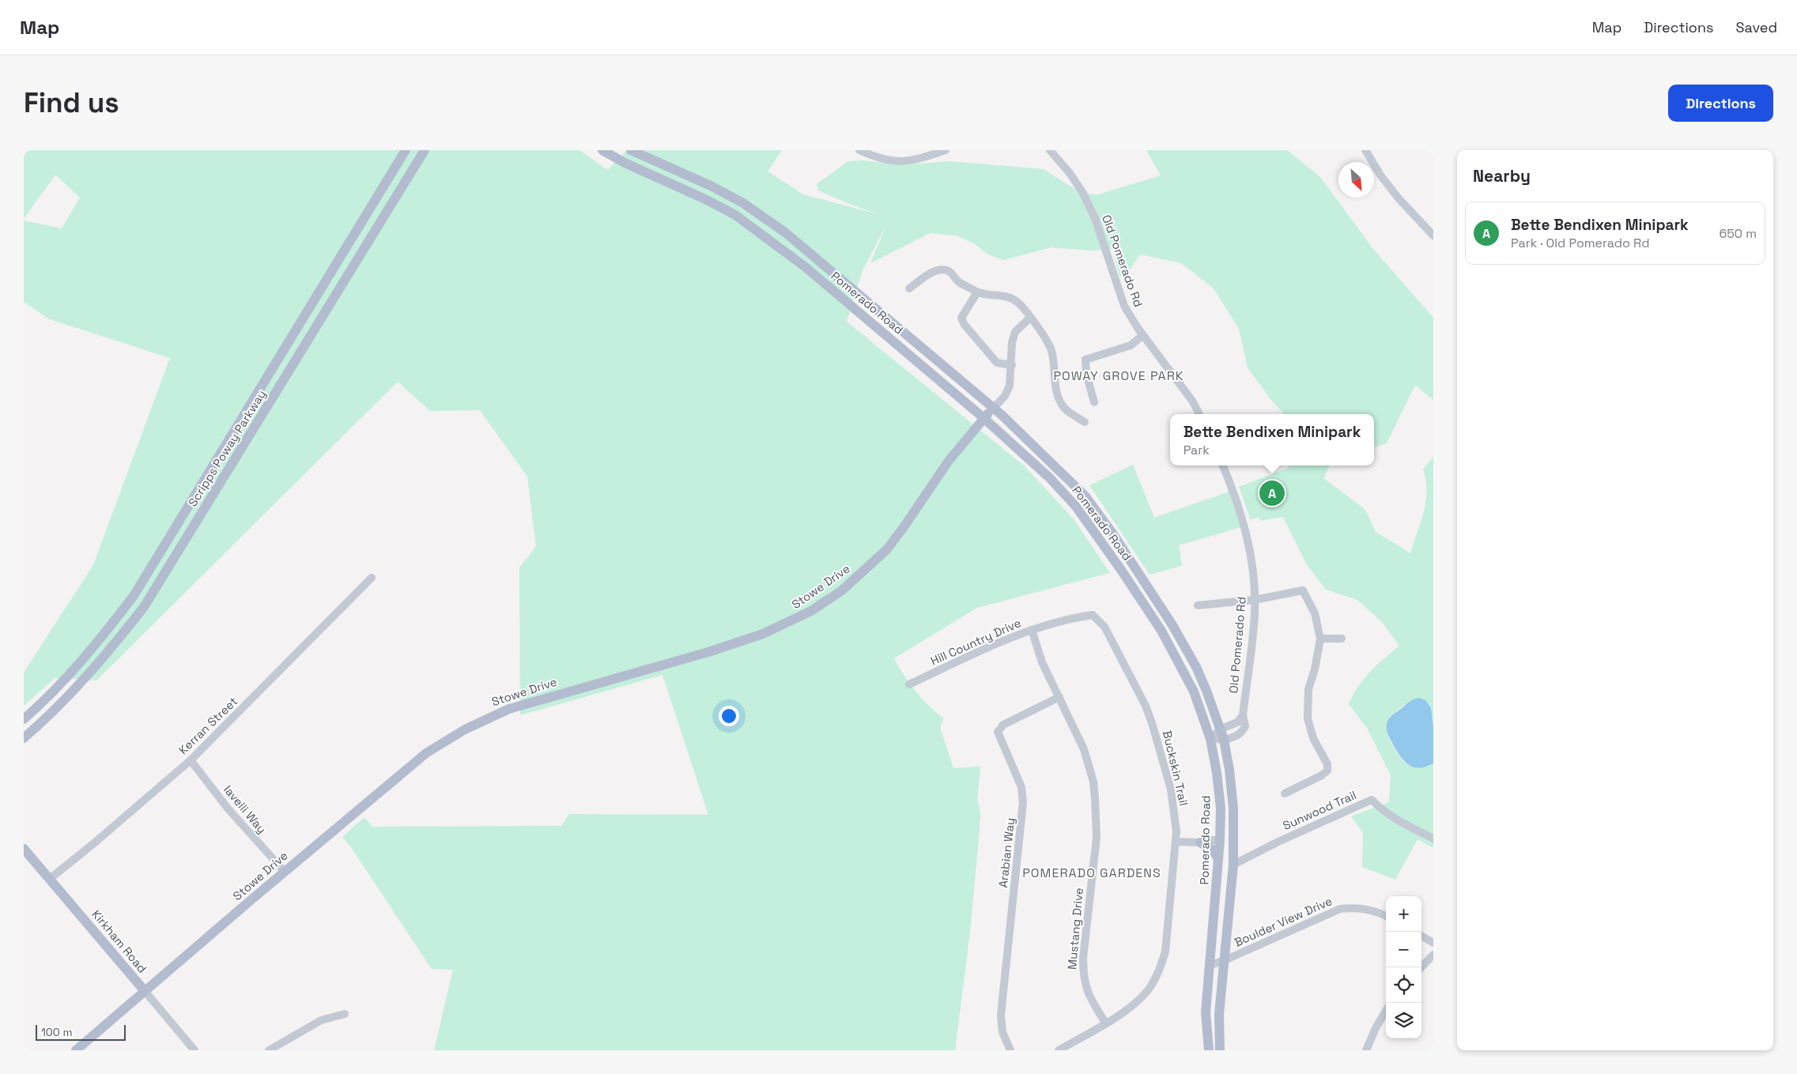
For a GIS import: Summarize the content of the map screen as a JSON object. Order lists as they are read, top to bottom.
{
  "streets": {
    "main road": [
      "Pomerado Road",
      "Scripps Poway Parkway",
      "Stowe Drive",
      "Kirkham Road"
    ],
    "street": [
      "Old Pomerado Rd",
      "Hill Country Drive",
      "Kerran Street",
      "Buckskin Trail",
      "Iavelli Way",
      "Sunwood Trail",
      "Arabian Way",
      "Boulder View Drive",
      "Mustang Drive"
    ]
  },
  "crossings": [
    ["Old Pomerado Rd", "Pomerado Road"],
    ["Pomerado Road", "Stowe Drive"],
    ["Pomerado Road", "Sunwood Trail"],
    ["Pomerado Road", "Boulder View Drive"],
    ["Stowe Drive", "Iavelli Way"],
    ["Stowe Drive", "Kirkham Road"],
    ["Hill Country Drive", "Buckskin Trail"],
    ["Hill Country Drive", "Mustang Drive"],
    ["Kerran Street", "Iavelli Way"],
    ["Kerran Street", "Kirkham Road"],
    ["Buckskin Trail", "Mustang Drive"],
    ["Arabian Way", "Mustang Drive"]
  ],
  "districts": ["POWAY GROVE PARK", "POMERADO GARDENS"],
  "scale_bar": "100 m",
  "north": "bottom right",
  "page": {
    "header": "Map",
    "nav": ["Map", "Directions", "Saved"],
    "buttons": "Directions",
    "title": "Find us",
    "heading": "Nearby",
    "list": [
      {
        "mark": "A",
        "name": "Bette Bendixen Minipark",
        "note": "Park · Old Pomerado Rd",
        "value": "650 m"
      }
    ],
    "popup": ["Bette Bendixen Minipark", "Park"],
    "pins": "A",
    "map_buttons": ["+", "−"],
    "scale": "100 m"
  }
}
